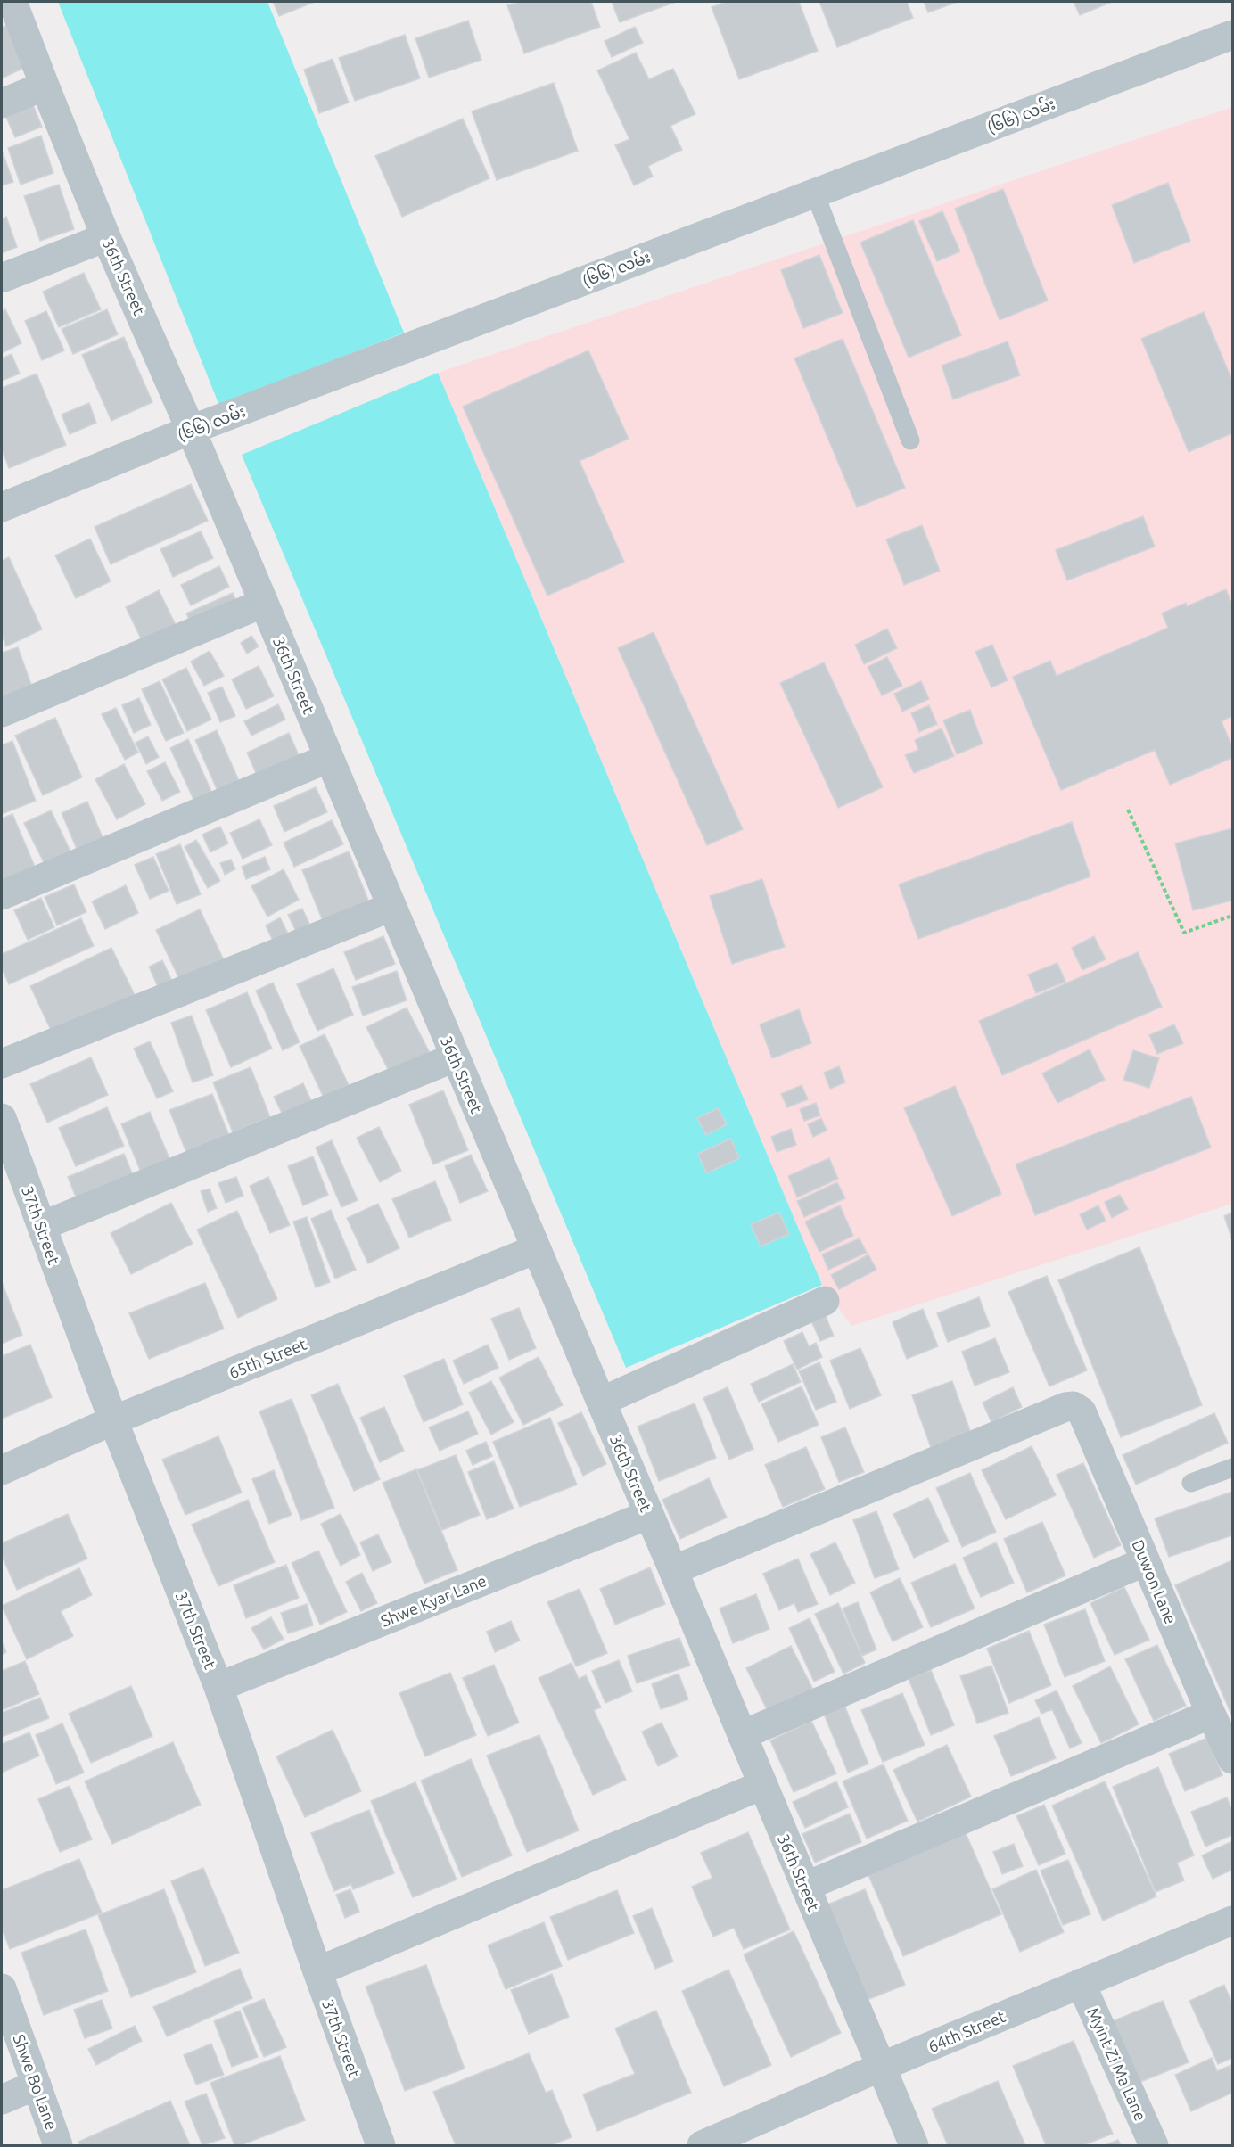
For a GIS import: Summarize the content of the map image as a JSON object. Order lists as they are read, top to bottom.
{
  "streets": {
    "street": [
      "(၆၆) လမ်း",
      "36th Street",
      "37th Street",
      "65th Street",
      "Duwon Lane",
      "Shwe Kyar Lane",
      "64th Street",
      "Myint Zi Ma Lane",
      "Shwe Bo Lane"
    ]
  },
  "crossings": [
    ["(၆၆) လမ်း", "36th Street"],
    ["36th Street", "65th Street"],
    ["36th Street", "Duwon Lane"],
    ["36th Street", "Shwe Kyar Lane"],
    ["36th Street", "64th Street"],
    ["37th Street", "65th Street"],
    ["37th Street", "Shwe Kyar Lane"],
    ["64th Street", "Myint Zi Ma Lane"]
  ]
}
